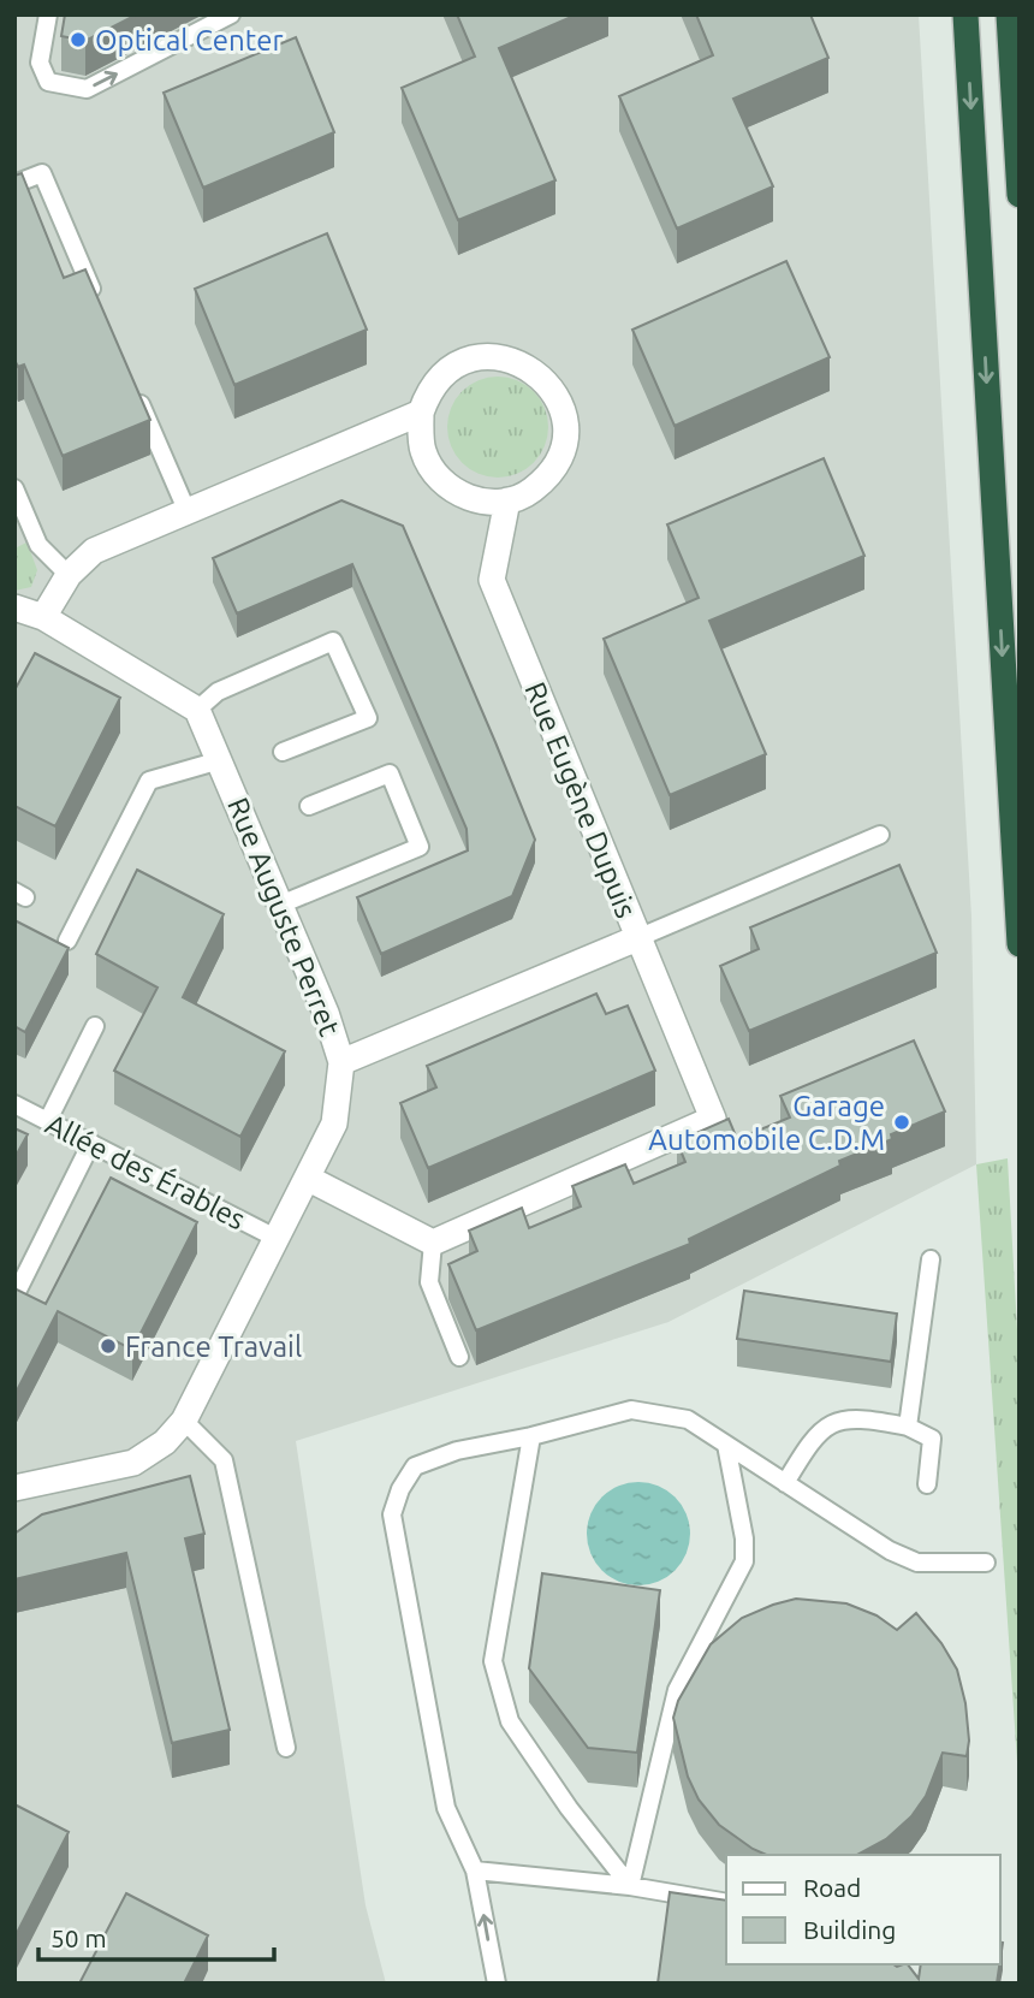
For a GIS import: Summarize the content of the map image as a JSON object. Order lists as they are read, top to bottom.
{
  "streets": {
    "street": ["Rue Eugène Dupuis", "Rue Auguste Perret"],
    "lane": ["Allée des Érables"]
  },
  "crossings": [
    ["Rue Eugène Dupuis", "Rue Auguste Perret"],
    ["Rue Auguste Perret", "Allée des Érables"]
  ],
  "places": ["Optical Center", "Garage Automobile C.D.M", "France Travail"],
  "legend": ["Road", "Building"],
  "scale_bar": "50 m"
}
